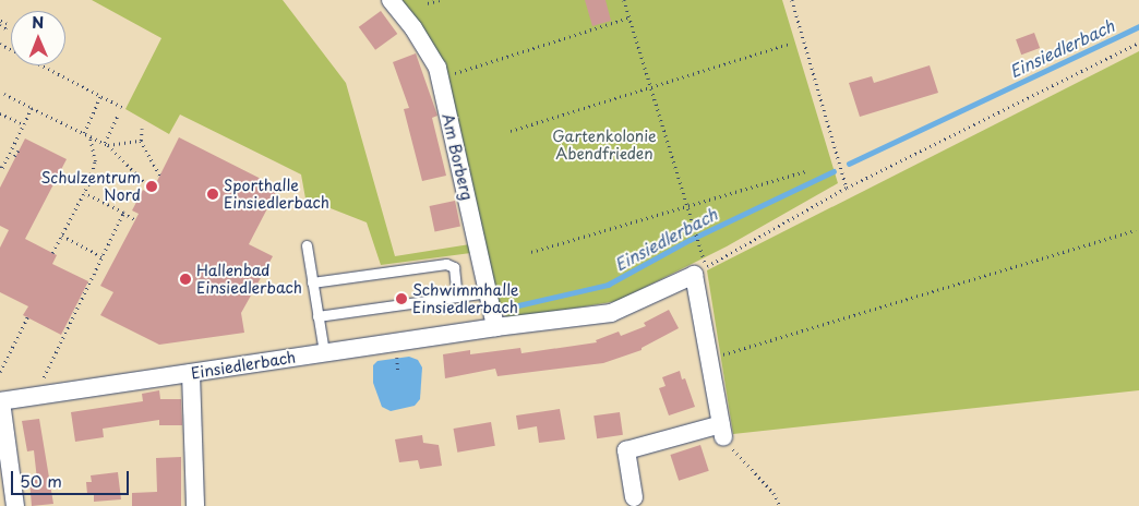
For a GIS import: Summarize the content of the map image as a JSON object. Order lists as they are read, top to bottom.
{
  "streets": {
    "street": ["Am Borberg", "Einsiedlerbach"]
  },
  "crossings": [
    ["Am Borberg", "Einsiedlerbach"]
  ],
  "water": ["Einsiedlerbach"],
  "parks": ["Gartenkolonie Abendfrieden"],
  "places": [
    "Schulzentrum Nord",
    "Sporthalle Einsiedlerbach",
    "Hallenbad Einsiedlerbach",
    "Schwimmhalle Einsiedlerbach"
  ],
  "scale_bar": "50 m",
  "north": "top"
}
